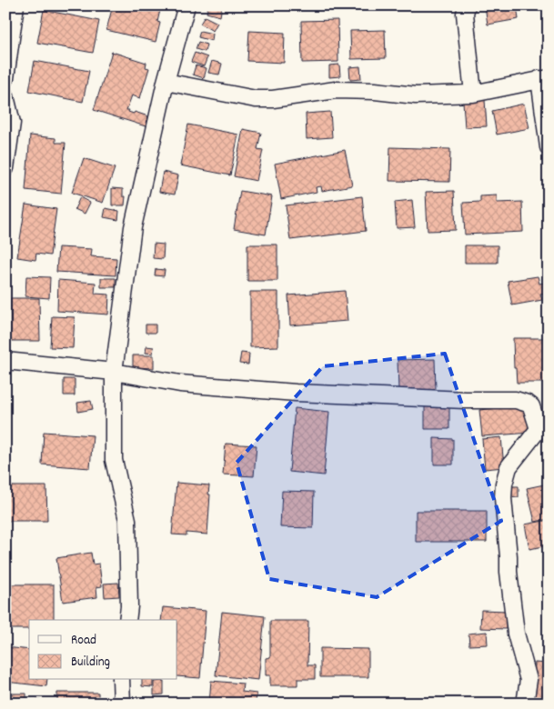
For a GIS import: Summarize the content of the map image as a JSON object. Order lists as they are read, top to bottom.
{
  "legend": ["Road", "Building"]
}
